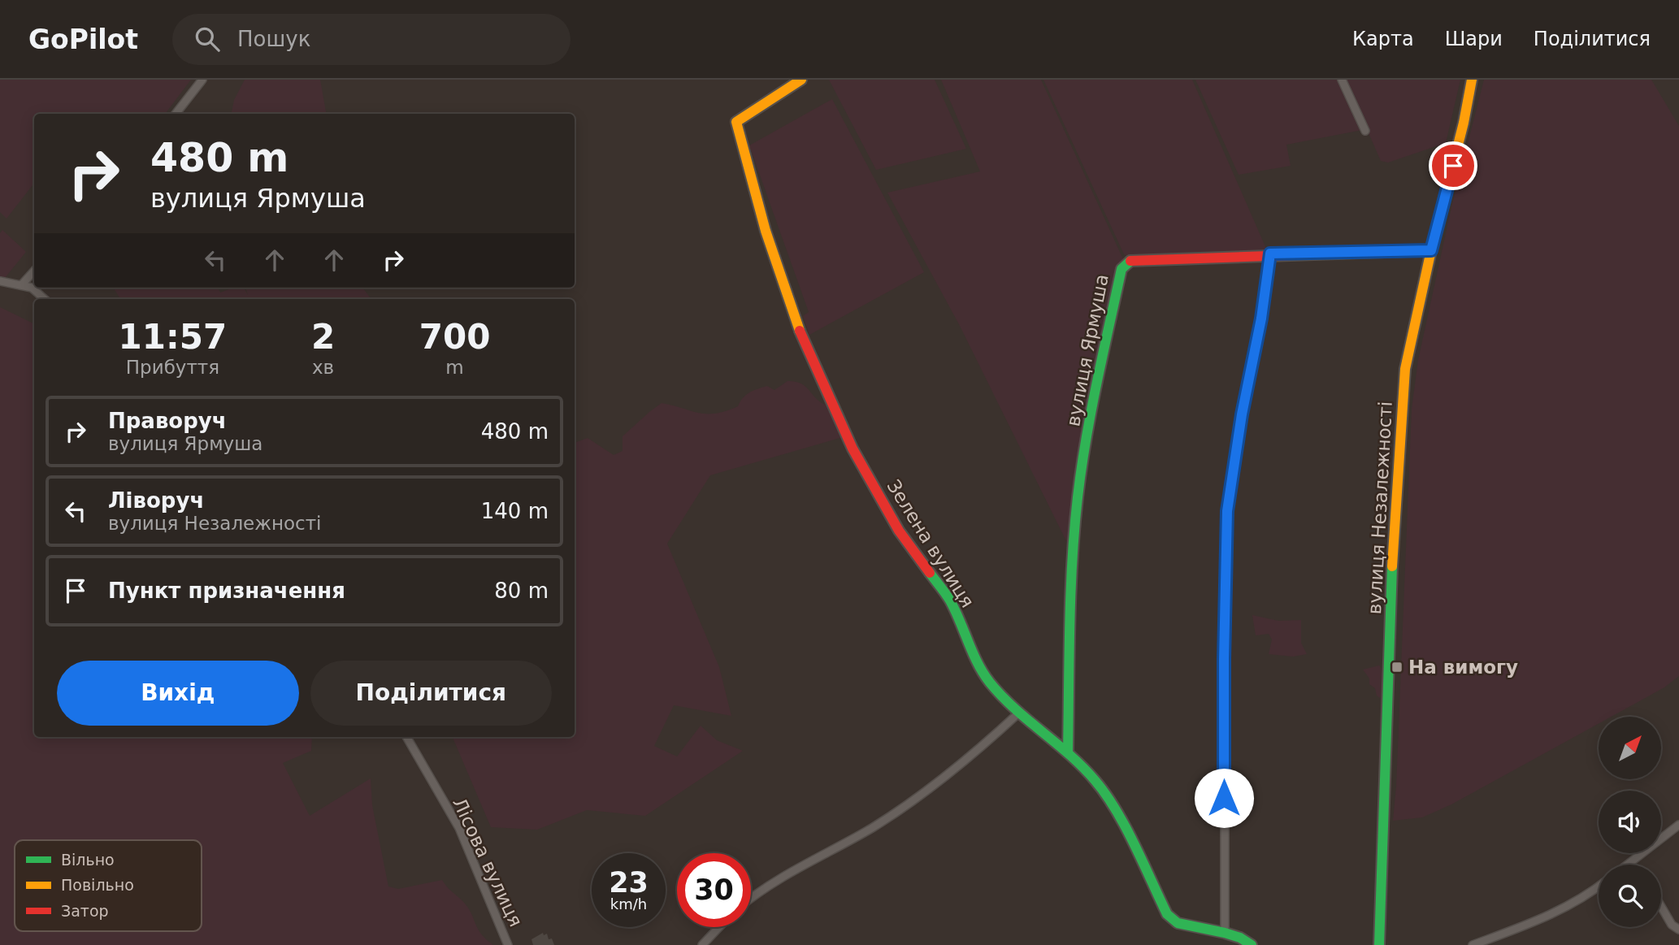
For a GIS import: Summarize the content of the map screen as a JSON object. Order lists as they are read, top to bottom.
{
  "streets": {
    "street": [
      "вулиця Ярмуша",
      "вулиця Незалежності",
      "Зелена вулиця",
      "Лісова вулиця"
    ]
  },
  "crossings": [
    ["вулиця Ярмуша", "вулиця Незалежності"],
    ["вулиця Ярмуша", "Зелена вулиця"]
  ],
  "places": {
    "transit": ["На вимогу"]
  },
  "legend": ["Вільно", "Повільно", "Затор"],
  "north": "top right",
  "page": {
    "header": "GoPilot",
    "search": "Пошук",
    "nav": ["Карта", "Шари", "Поділитися"],
    "turn": ["480 m", "вулиця Ярмуша"],
    "eta": [
      "11:57",
      "Прибуття",
      "2",
      "хв",
      "700",
      "m"
    ],
    "list": [
      {
        "name": "Праворуч",
        "note": "вулиця Ярмуша",
        "value": "480 m"
      },
      {
        "name": "Ліворуч",
        "note": "вулиця Незалежності",
        "value": "140 m"
      },
      {
        "name": "Пункт призначення",
        "value": "80 m"
      }
    ],
    "buttons": ["Вихід", "Поділитися"],
    "speed": "23 km/h",
    "limit": "30"
  }
}
